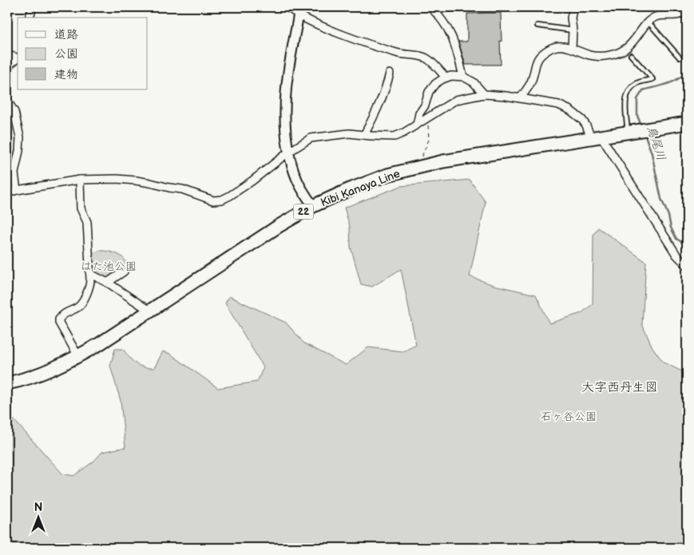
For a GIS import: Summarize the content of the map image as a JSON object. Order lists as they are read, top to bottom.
{
  "streets": {
    "main road": ["Kibi Kanaya Line", "22"]
  },
  "districts": ["大字西丹生図"],
  "water": ["鳥尾川"],
  "parks": ["はた池公園", "石ヶ谷公園"],
  "legend": ["道路", "公園", "建物"],
  "north": "top"
}
